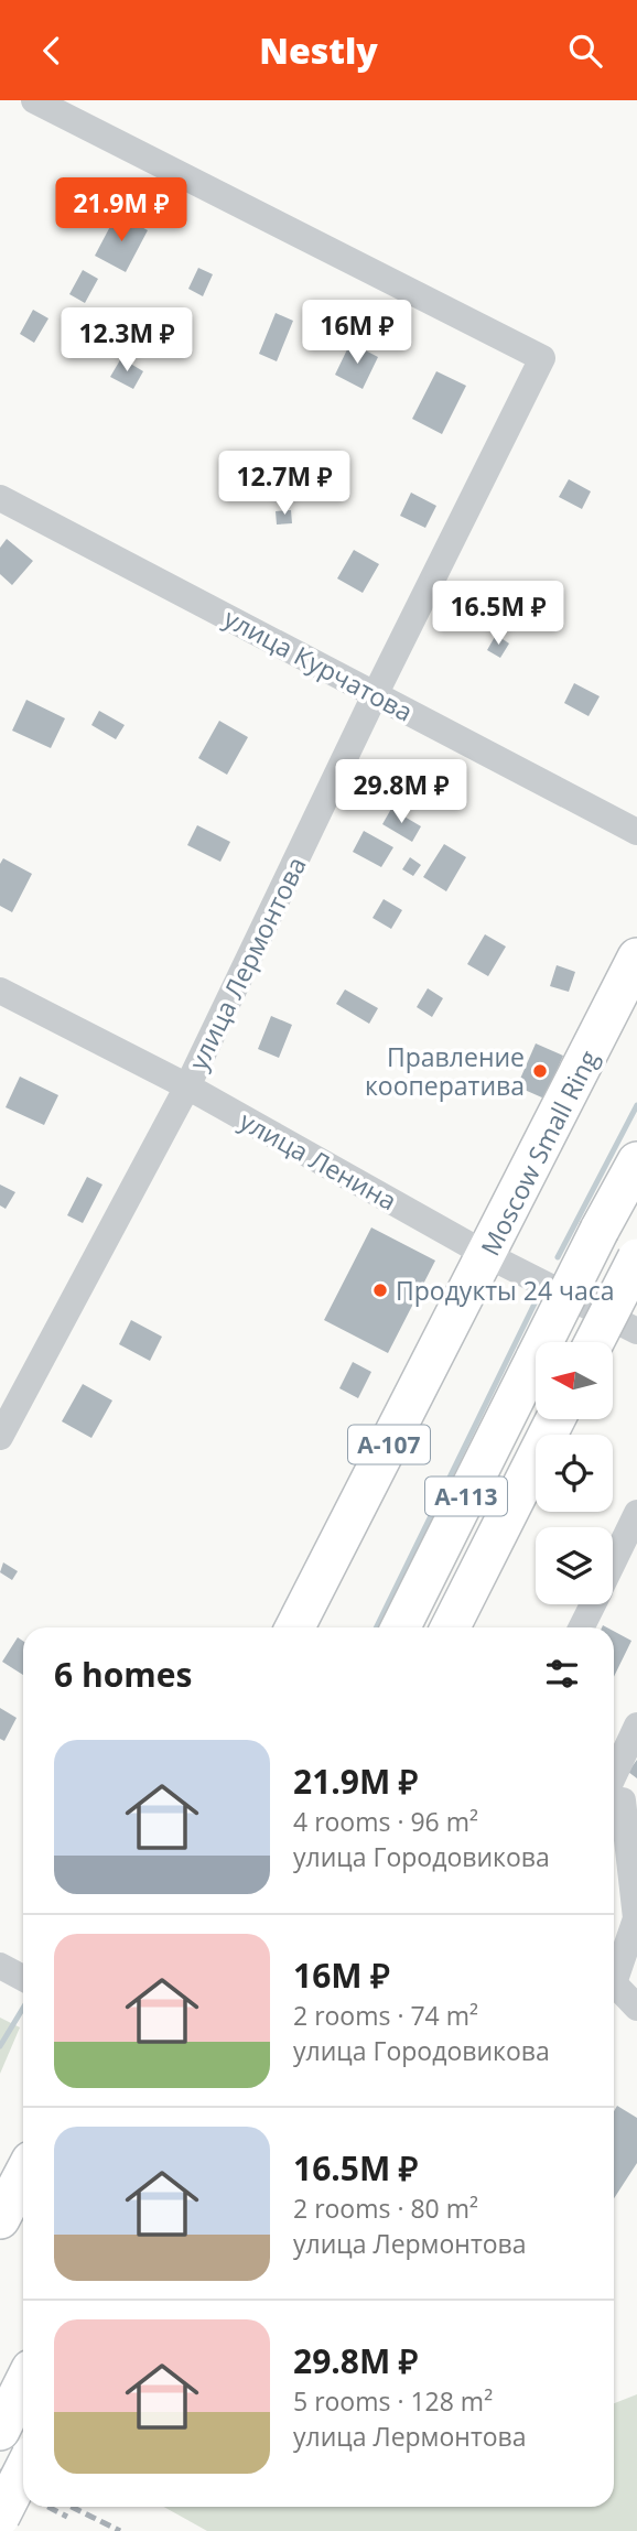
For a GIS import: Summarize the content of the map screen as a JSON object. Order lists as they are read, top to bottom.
{
  "streets": {
    "highway": ["Moscow Small Ring", "А-107", "А-113"],
    "street": ["улица Курчатова", "улица Лермонтова", "улица Ленина"]
  },
  "crossings": [
    ["улица Курчатова", "улица Лермонтова"],
    ["улица Лермонтова", "улица Ленина"],
    ["Moscow Small Ring", "улица Ленина"]
  ],
  "places": ["Правление кооператива", "Продукты 24 часа"],
  "north": "left",
  "page": {
    "header": "Nestly",
    "price": [
      "21.9M ₽",
      "16M ₽",
      "12.3M ₽",
      "12.7M ₽",
      "16.5M ₽",
      "29.8M ₽"
    ],
    "heading": "6 homes",
    "list": [
      {
        "name": "21.9M ₽",
        "note": "4 rooms · 96 m² · улица Городовикова"
      },
      {
        "name": "16M ₽",
        "note": "2 rooms · 74 m² · улица Городовикова"
      },
      {
        "name": "16.5M ₽",
        "note": "2 rooms · 80 m² · улица Лермонтова"
      },
      {
        "name": "29.8M ₽",
        "note": "5 rooms · 128 m² · улица Лермонтова"
      }
    ]
  }
}
